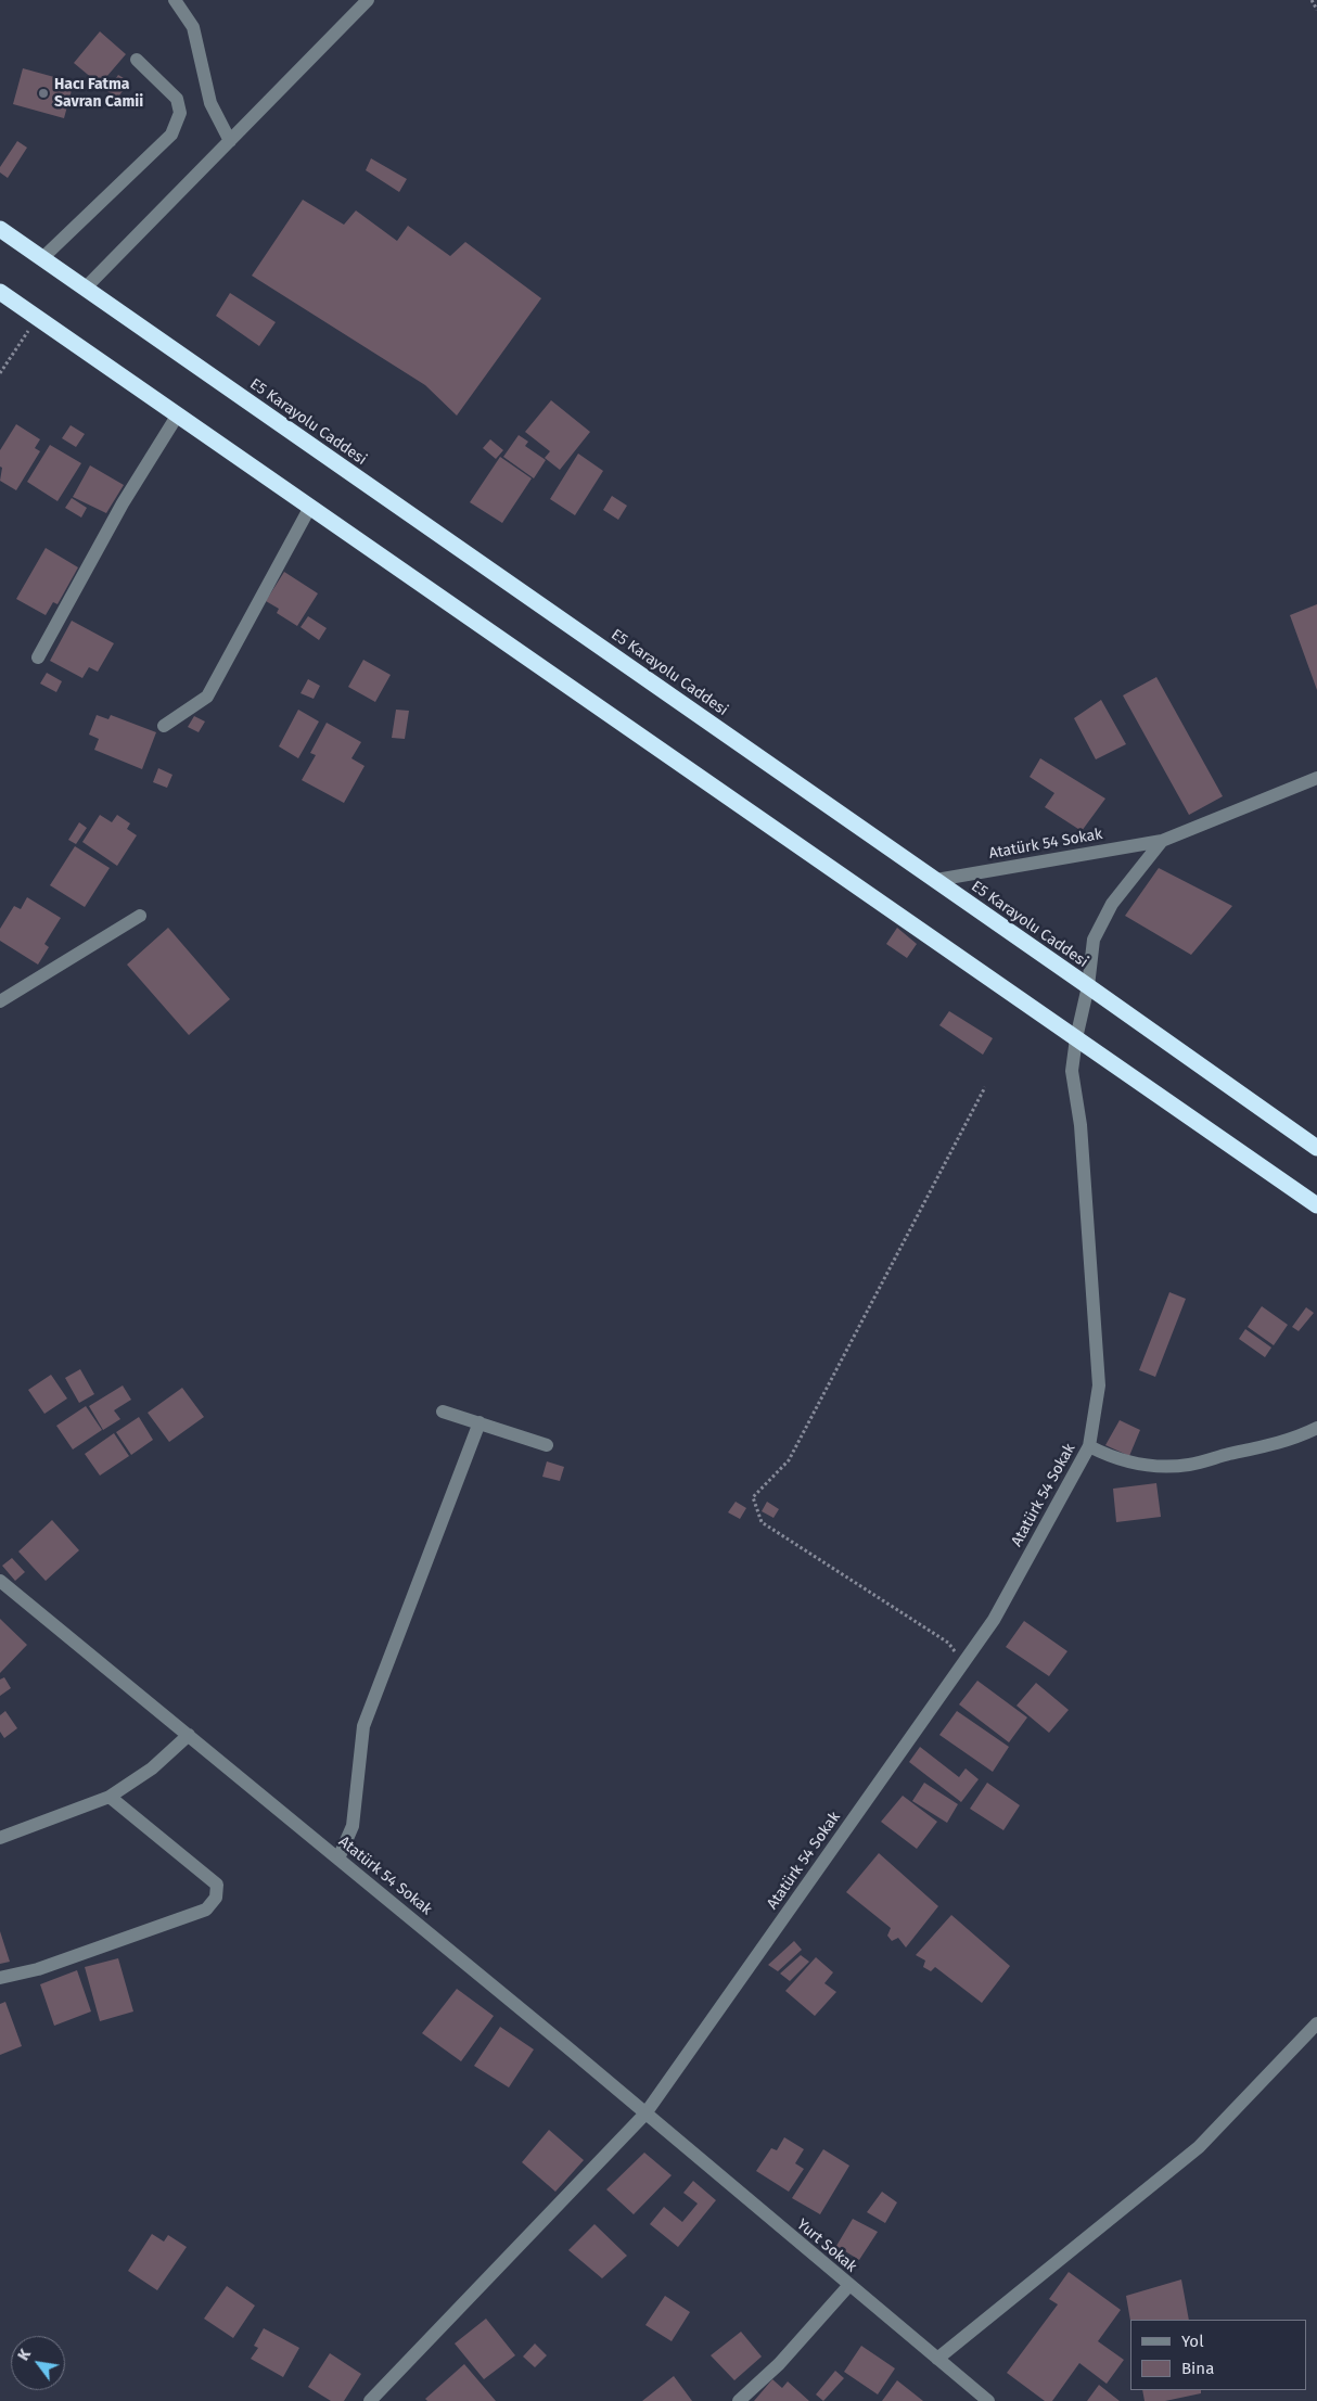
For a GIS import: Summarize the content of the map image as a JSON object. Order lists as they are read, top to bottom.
{
  "streets": {
    "highway": ["E5 Karayolu Caddesi"],
    "street": ["Atatürk 54 Sokak", "Yurt Sokak"]
  },
  "crossings": [
    ["E5 Karayolu Caddesi", "Atatürk 54 Sokak"],
    ["Atatürk 54 Sokak", "Yurt Sokak"]
  ],
  "places": ["Hacı Fatma Savran Camii"],
  "legend": ["Yol", "Bina"],
  "north": "top left"
}
